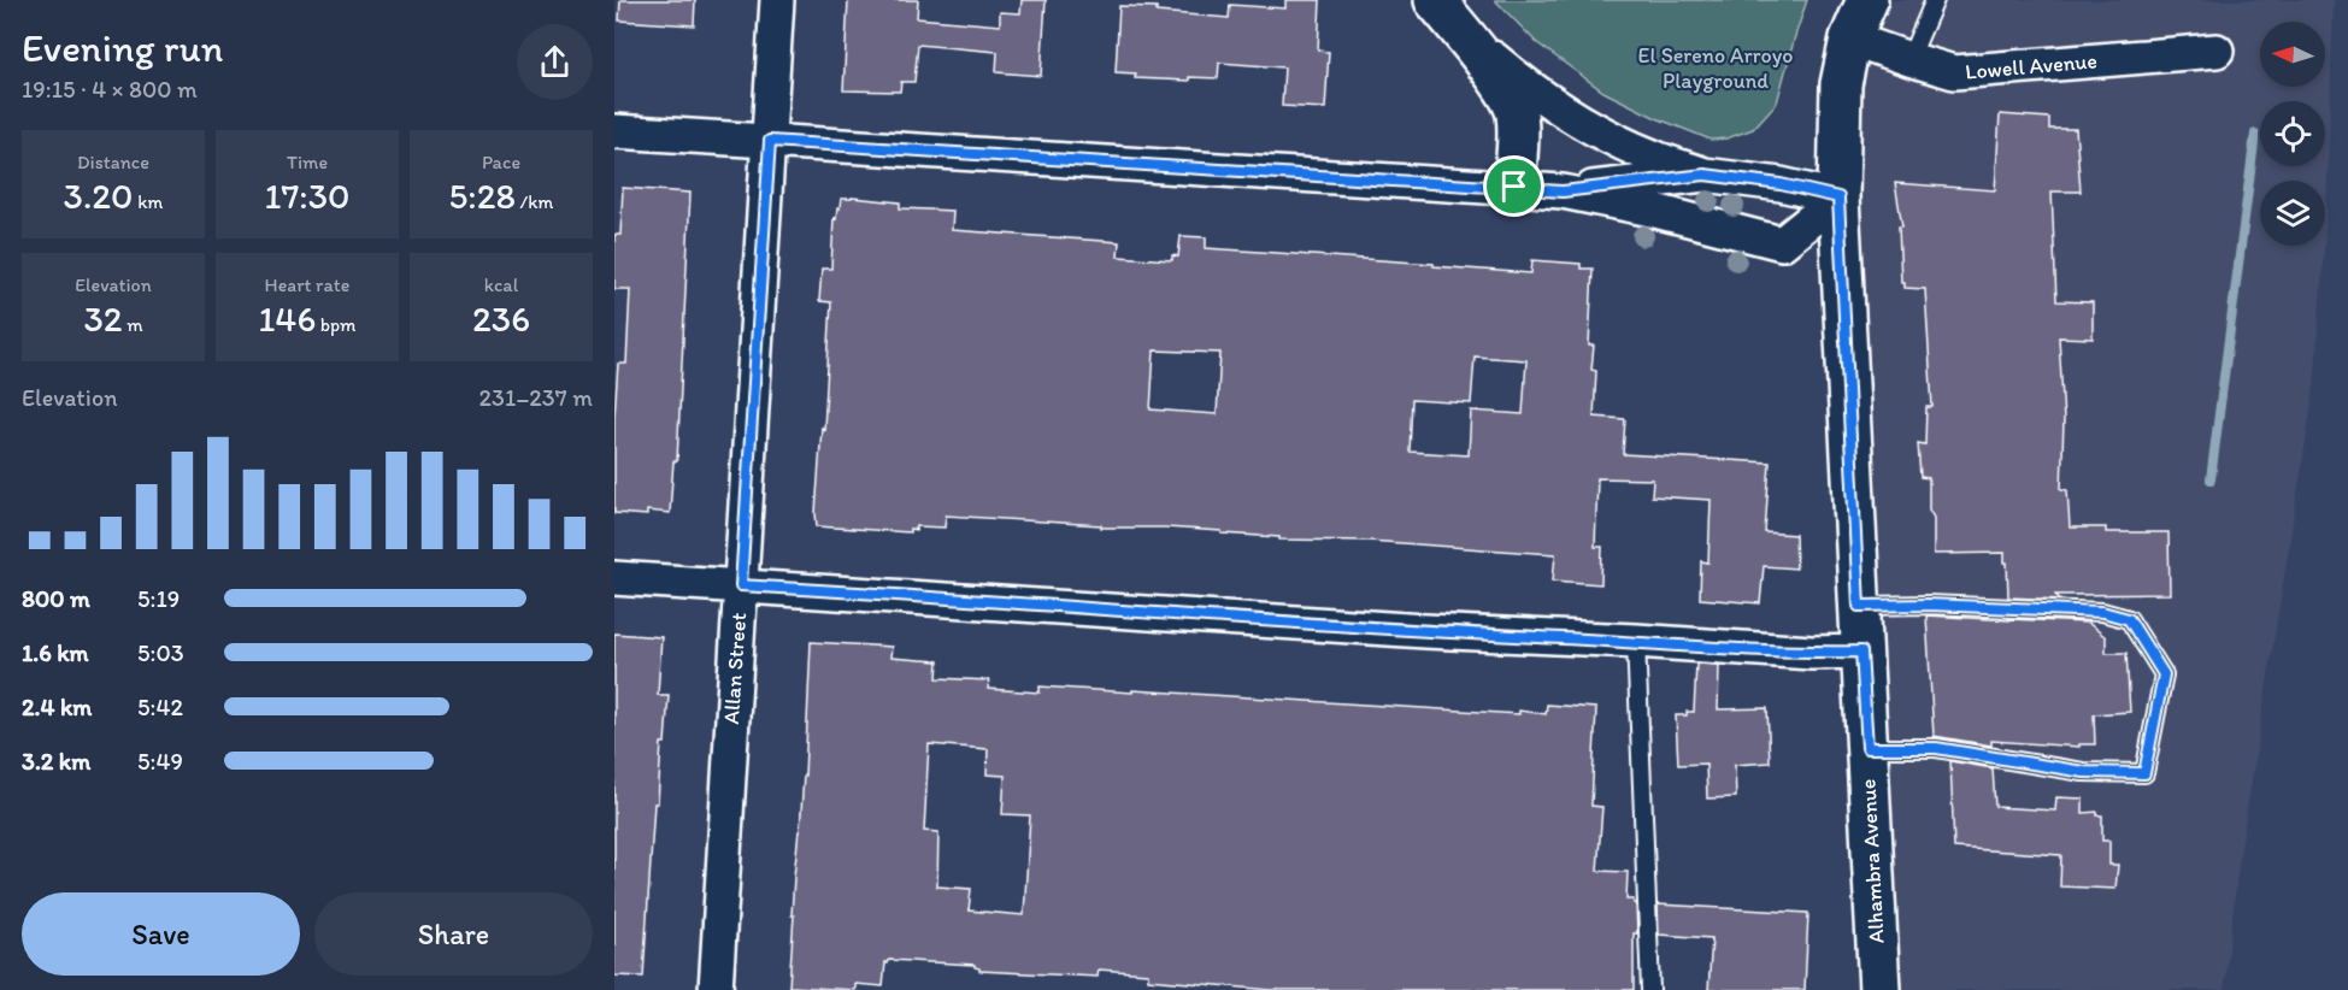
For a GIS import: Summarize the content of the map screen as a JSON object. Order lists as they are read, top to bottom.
{
  "streets": {
    "main road": ["Alhambra Avenue"],
    "street": ["Lowell Avenue", "Allan Street"]
  },
  "crossings": [
    ["Lowell Avenue", "Alhambra Avenue"]
  ],
  "parks": ["El Sereno Arroyo Playground"],
  "north": "left",
  "page": {
    "heading": ["Evening run", "19:15 · 4 × 800 m"],
    "stats": [
      ["Distance", "3.20 km"],
      ["Time", "17:30"],
      ["Pace", "5:28 /km"],
      ["Elevation", "32 m"],
      ["Heart rate", "146 bpm"],
      ["kcal", "236"]
    ],
    "chart": ["Elevation", "231–237 m"],
    "list": [
      {
        "name": "800 m",
        "note": "5:19"
      },
      {
        "name": "1.6 km",
        "note": "5:03"
      },
      {
        "name": "2.4 km",
        "note": "5:42"
      },
      {
        "name": "3.2 km",
        "note": "5:49"
      }
    ],
    "buttons": ["Save", "Share"]
  }
}
